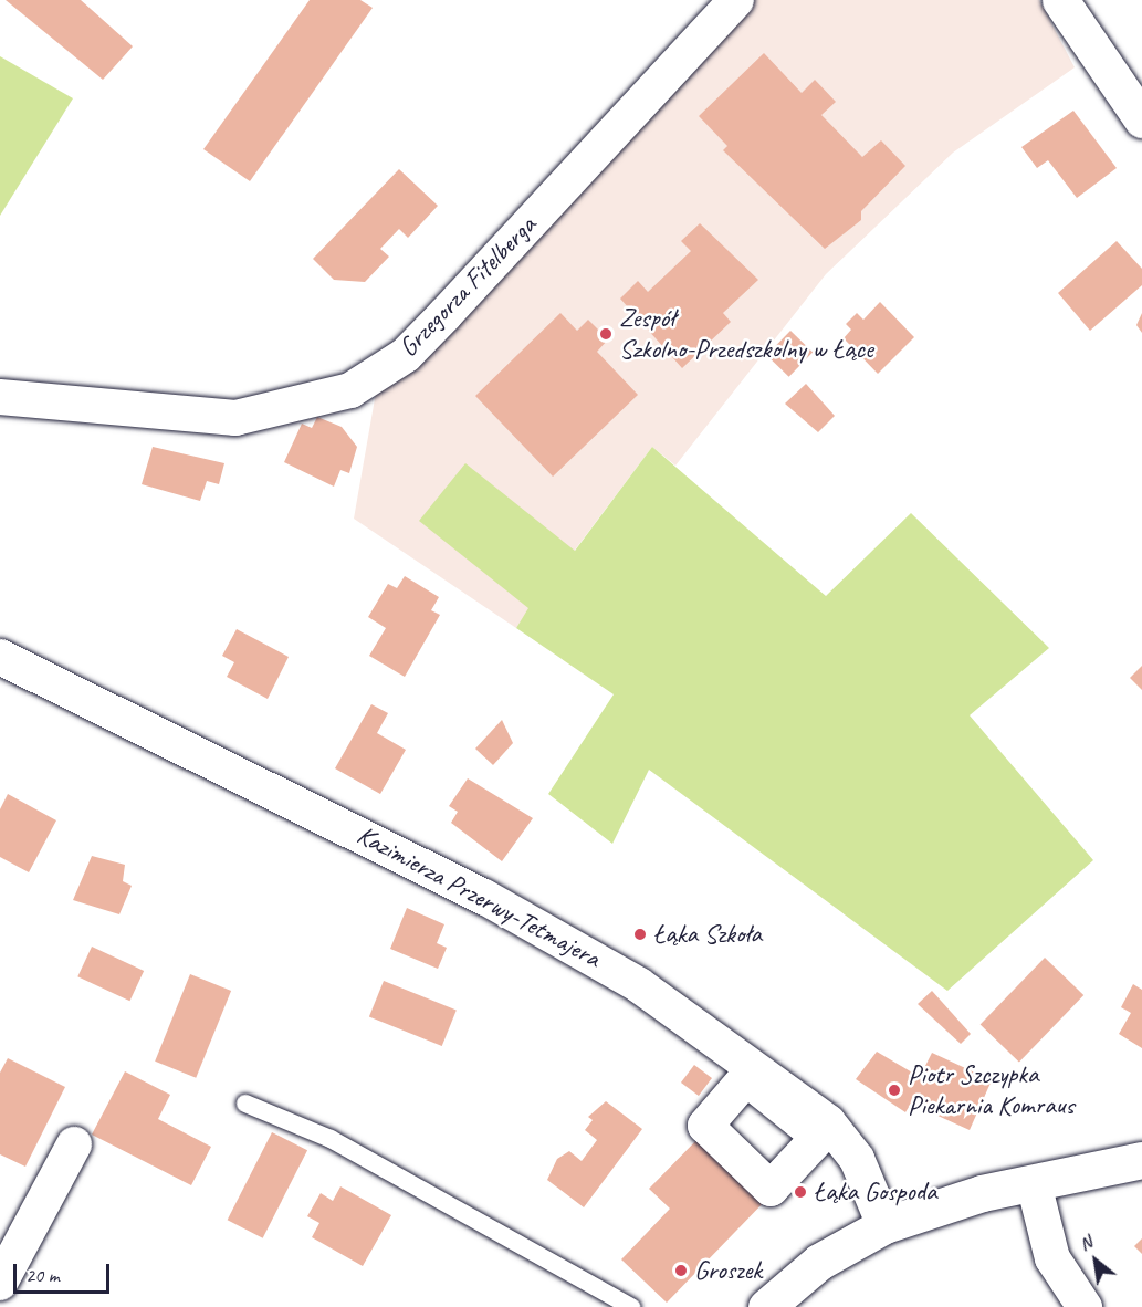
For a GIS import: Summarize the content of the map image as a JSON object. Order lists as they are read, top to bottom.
{
  "streets": {
    "street": ["Grzegorza Fitelberga", "Kazimierza Przerwy-Tetmajera"]
  },
  "places": [
    "Zespół Szkolno-Przedszkolny w Łące",
    "Łąka Szkoła",
    "Piotr Szczypka Piekarnia Komraus",
    "Łąka Gospoda",
    "Groszek"
  ],
  "scale_bar": "20 m",
  "north": "top left"
}
